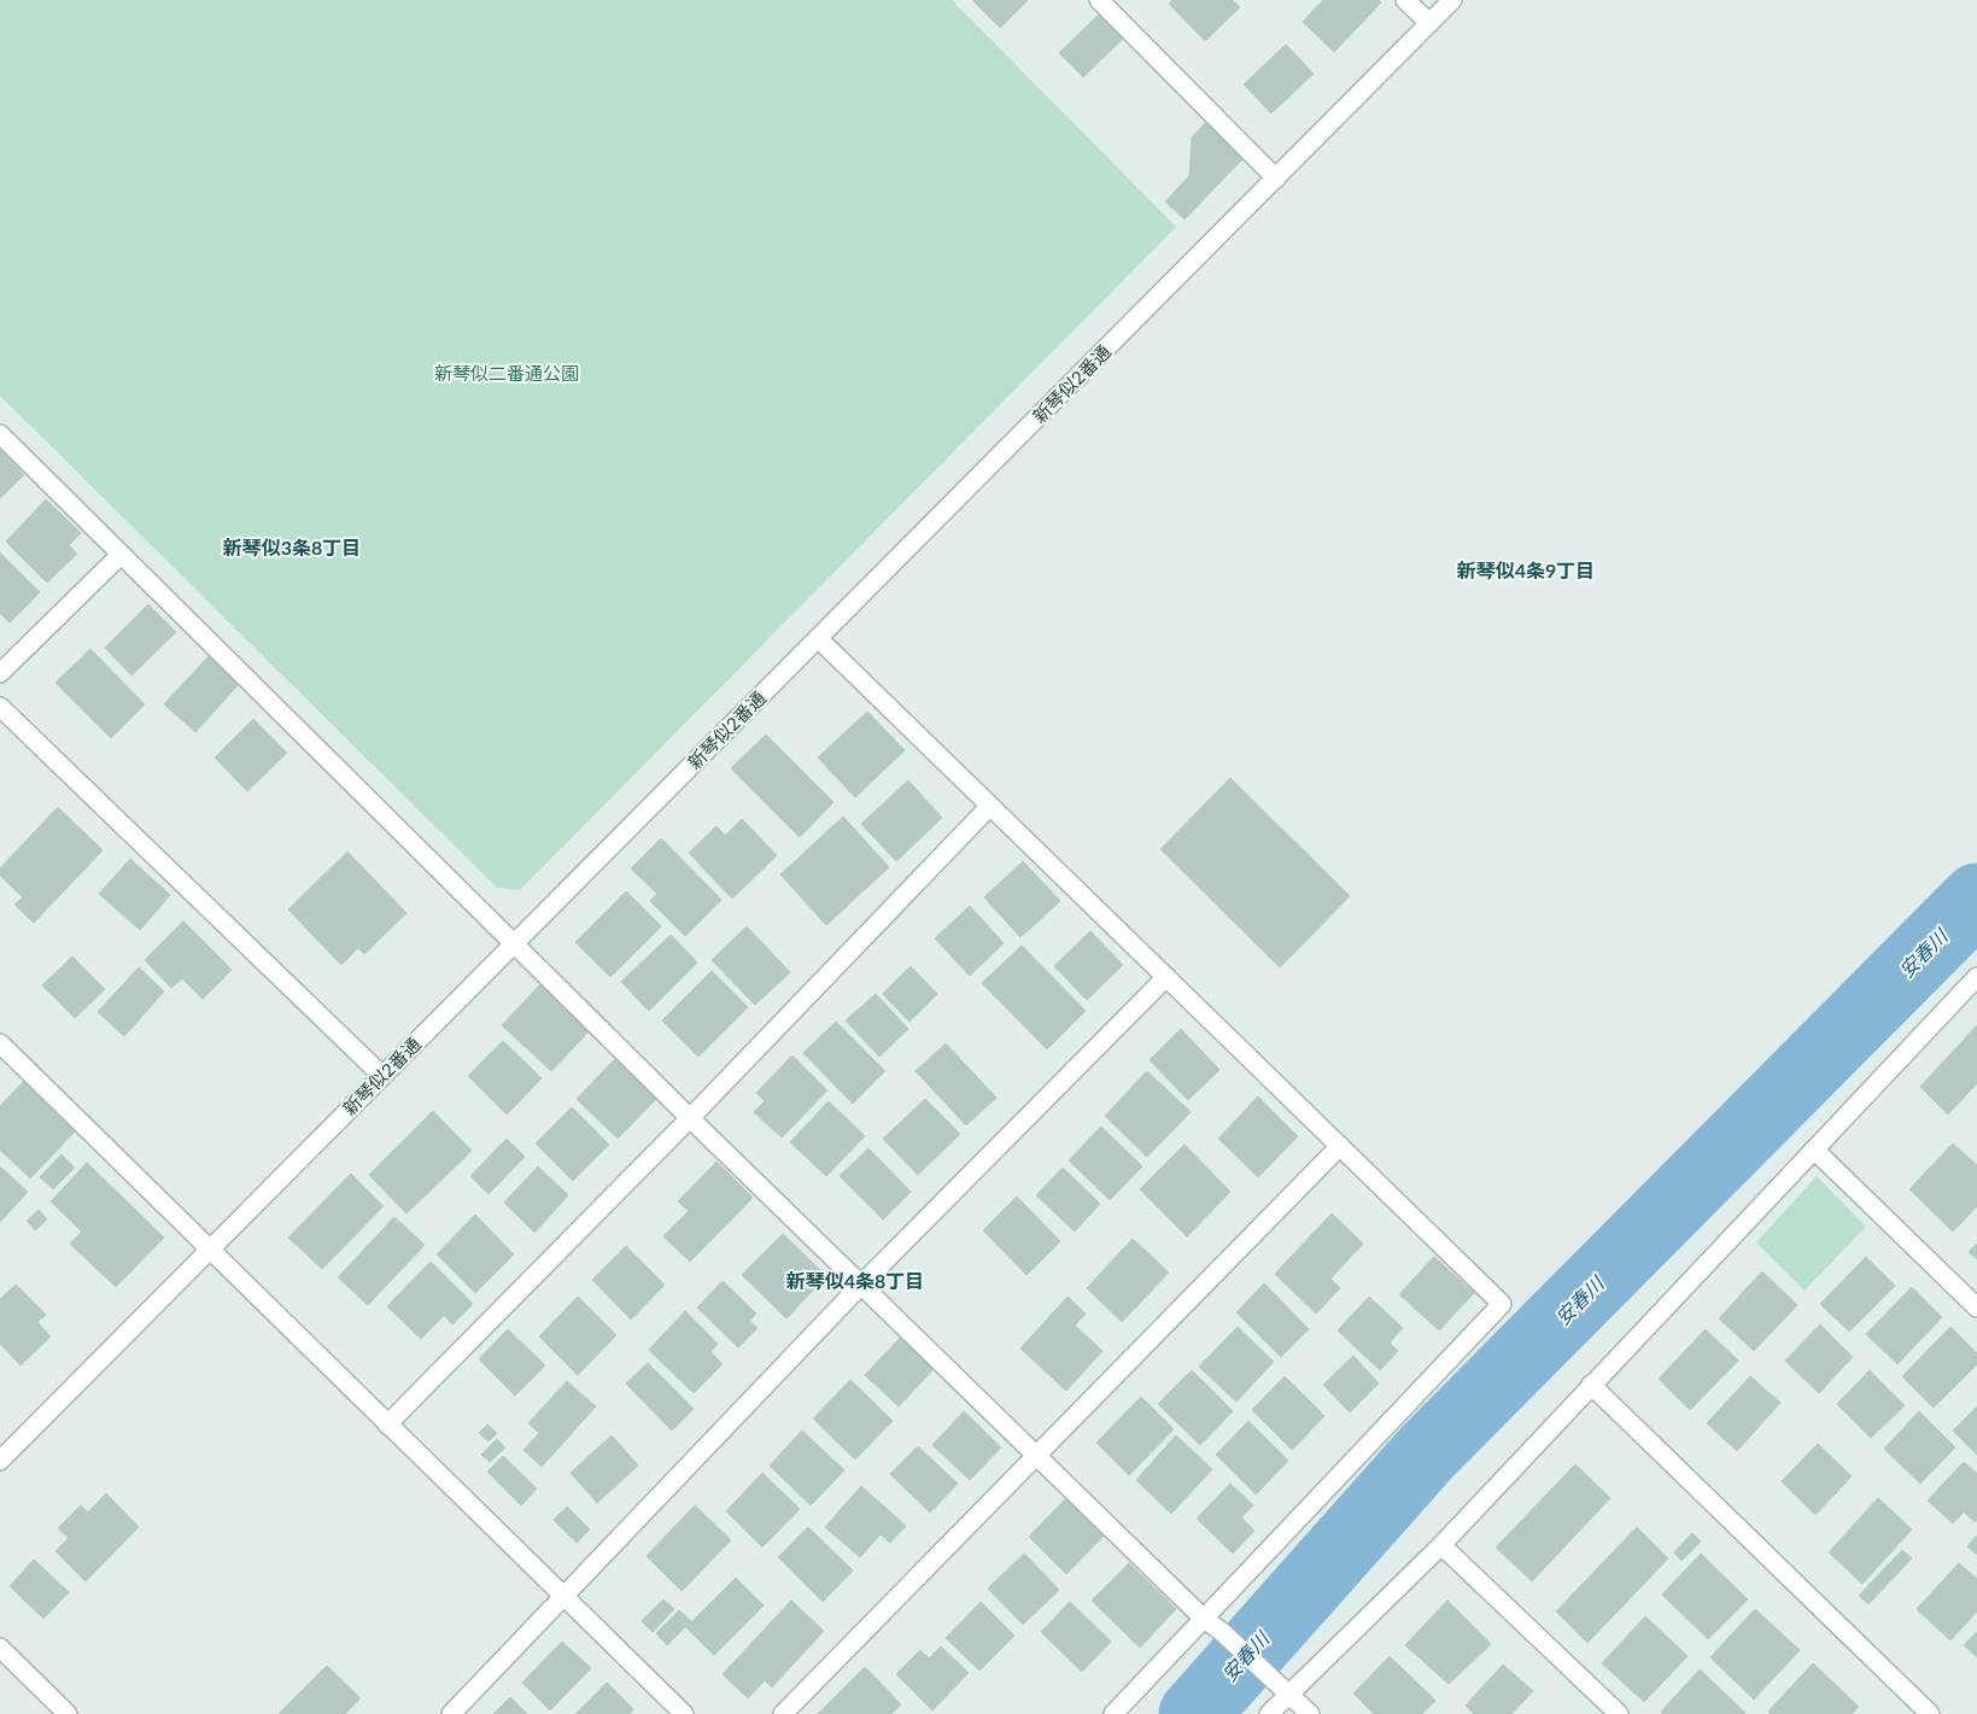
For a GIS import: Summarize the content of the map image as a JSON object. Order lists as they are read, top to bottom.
{
  "streets": {
    "street": ["新琴似2番通"]
  },
  "districts": ["新琴似3条8丁目", "新琴似4条9丁目", "新琴似4条8丁目"],
  "water": ["安春川"],
  "parks": ["新琴似二番通公園"]
}
